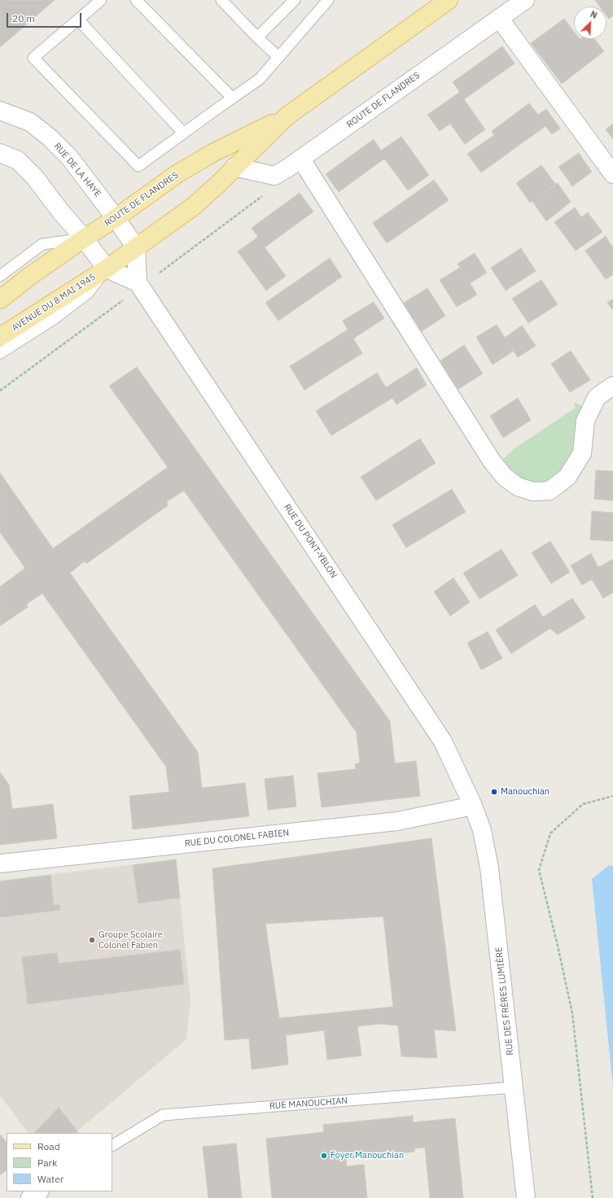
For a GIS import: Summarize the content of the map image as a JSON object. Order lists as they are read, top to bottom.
{
  "streets": {
    "main road": ["ROUTE DE FLANDRES", "AVENUE DU 8 MAI 1945"],
    "street": [
      "RUE DE LA HAYE",
      "RUE DU PONT-YBLON",
      "RUE DU COLONEL FABIEN",
      "RUE DES FRÈRES LUMIÈRE"
    ],
    "lane": ["RUE MANOUCHIAN"]
  },
  "crossings": [
    ["ROUTE DE FLANDRES", "RUE DE LA HAYE"],
    ["ROUTE DE FLANDRES", "AVENUE DU 8 MAI 1945"],
    ["RUE DU PONT-YBLON", "RUE DU COLONEL FABIEN"],
    ["RUE DU PONT-YBLON", "RUE DES FRÈRES LUMIÈRE"],
    ["RUE DU COLONEL FABIEN", "RUE DES FRÈRES LUMIÈRE"],
    ["RUE DES FRÈRES LUMIÈRE", "RUE MANOUCHIAN"]
  ],
  "places": ["Manouchian", "Groupe Scolaire Colonel Fabien", "Foyer Manouchian"],
  "legend": ["Road", "Park", "Water"],
  "scale_bar": "20 m",
  "north": "top right"
}
